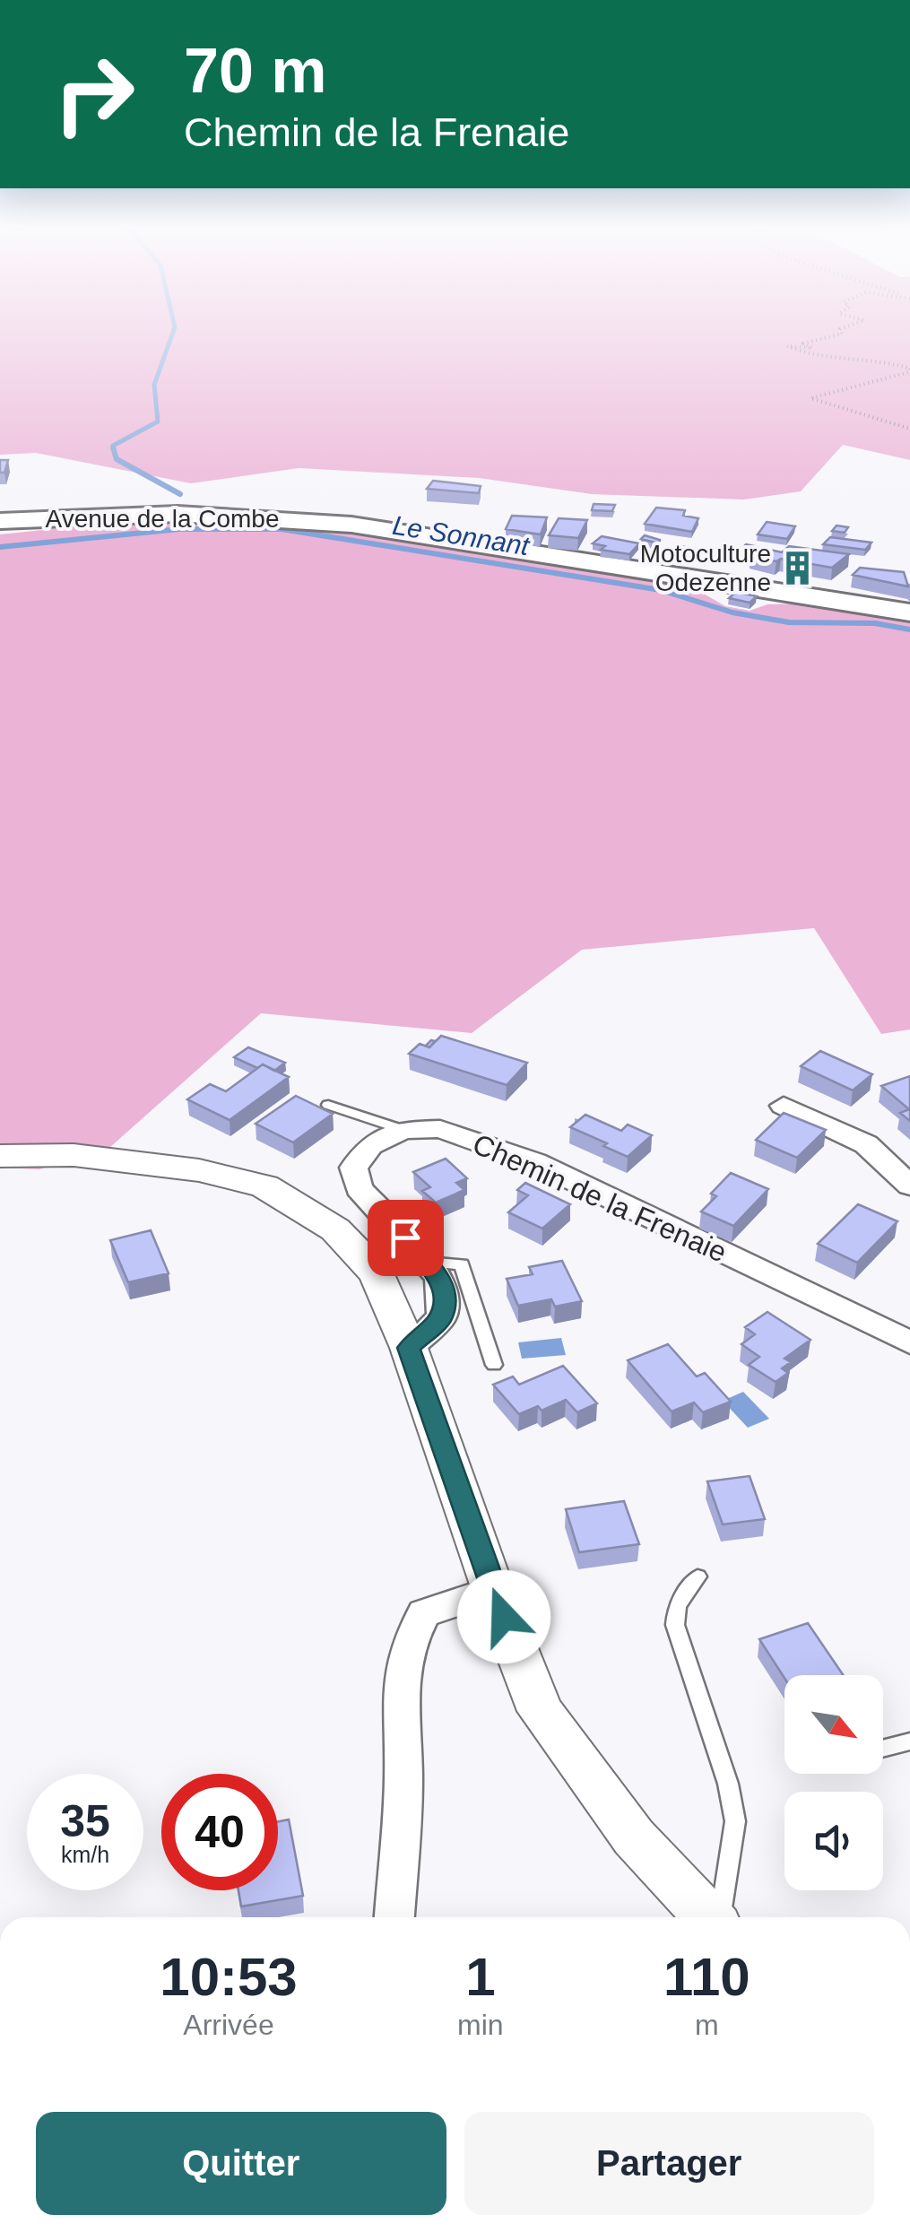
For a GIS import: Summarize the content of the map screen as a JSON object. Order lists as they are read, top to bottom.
{
  "streets": {
    "main road": ["Avenue de la Combe"],
    "street": ["Chemin de la Frenaie"]
  },
  "water": ["Le Sonnant"],
  "places": {
    "building": ["Motoculture Odezenne"]
  },
  "north": "bottom right",
  "page": {
    "turn": ["70 m", "Chemin de la Frenaie"],
    "speed": "35 km/h",
    "limit": "40",
    "eta": [
      "10:53",
      "Arrivée",
      "1",
      "min",
      "110",
      "m"
    ],
    "buttons": ["Quitter", "Partager"]
  }
}
